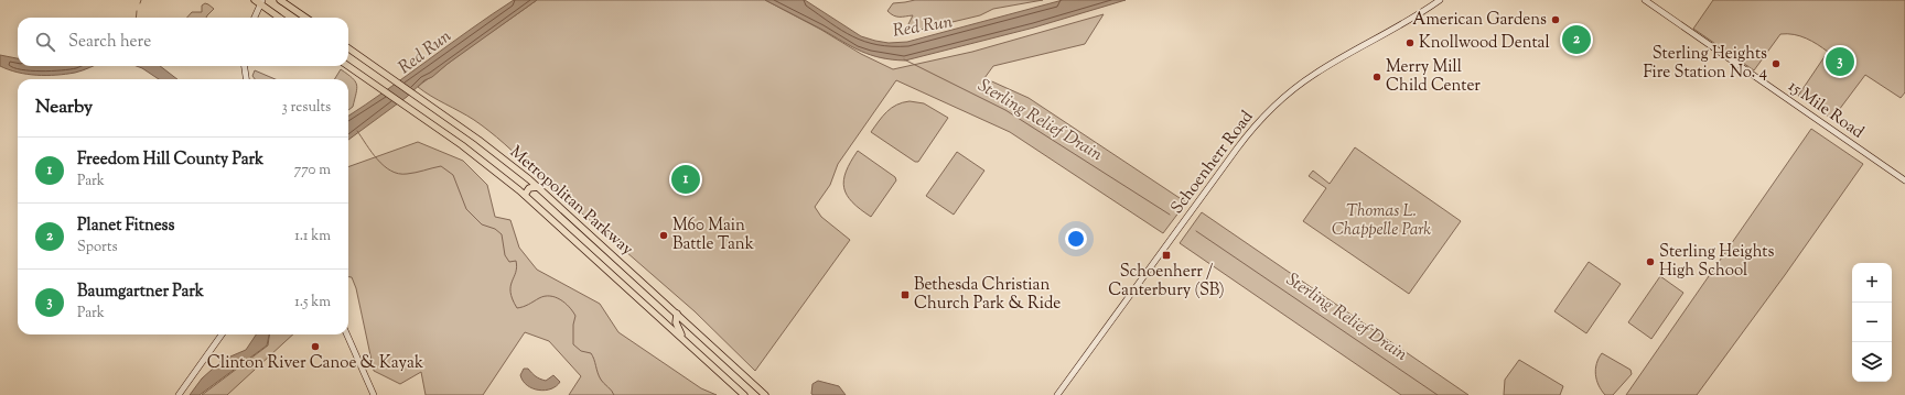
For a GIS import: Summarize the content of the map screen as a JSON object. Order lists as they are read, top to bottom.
{
  "streets": {
    "main road": ["15 Mile Road", "Schoenherr Road", "Metropolitan Parkway"]
  },
  "water": ["Red Run", "Sterling Relief Drain"],
  "parks": ["Thomas L. Chappelle Park"],
  "places": {
    "other": [
      "American Gardens",
      "Knollwood Dental",
      "Sterling Heights Fire Station No. 4",
      "Merry Mill Child Center",
      "M60 Main Battle Tank",
      "Sterling Heights High School",
      "Clinton River Canoe & Kayak"
    ],
    "transit": ["Schoenherr / Canterbury (SB)", "Bethesda Christian Church Park & Ride"]
  },
  "page": {
    "search": "Search here",
    "pins": ["2", "3", "1"],
    "heading": ["Nearby", "3 results"],
    "list": [
      {
        "mark": "1",
        "name": "Freedom Hill County Park",
        "note": "Park",
        "value": "770 m"
      },
      {
        "mark": "2",
        "name": "Planet Fitness",
        "note": "Sports",
        "value": "1.1 km"
      },
      {
        "mark": "3",
        "name": "Baumgartner Park",
        "note": "Park",
        "value": "1.5 km"
      }
    ],
    "map_buttons": ["+", "−"]
  }
}
